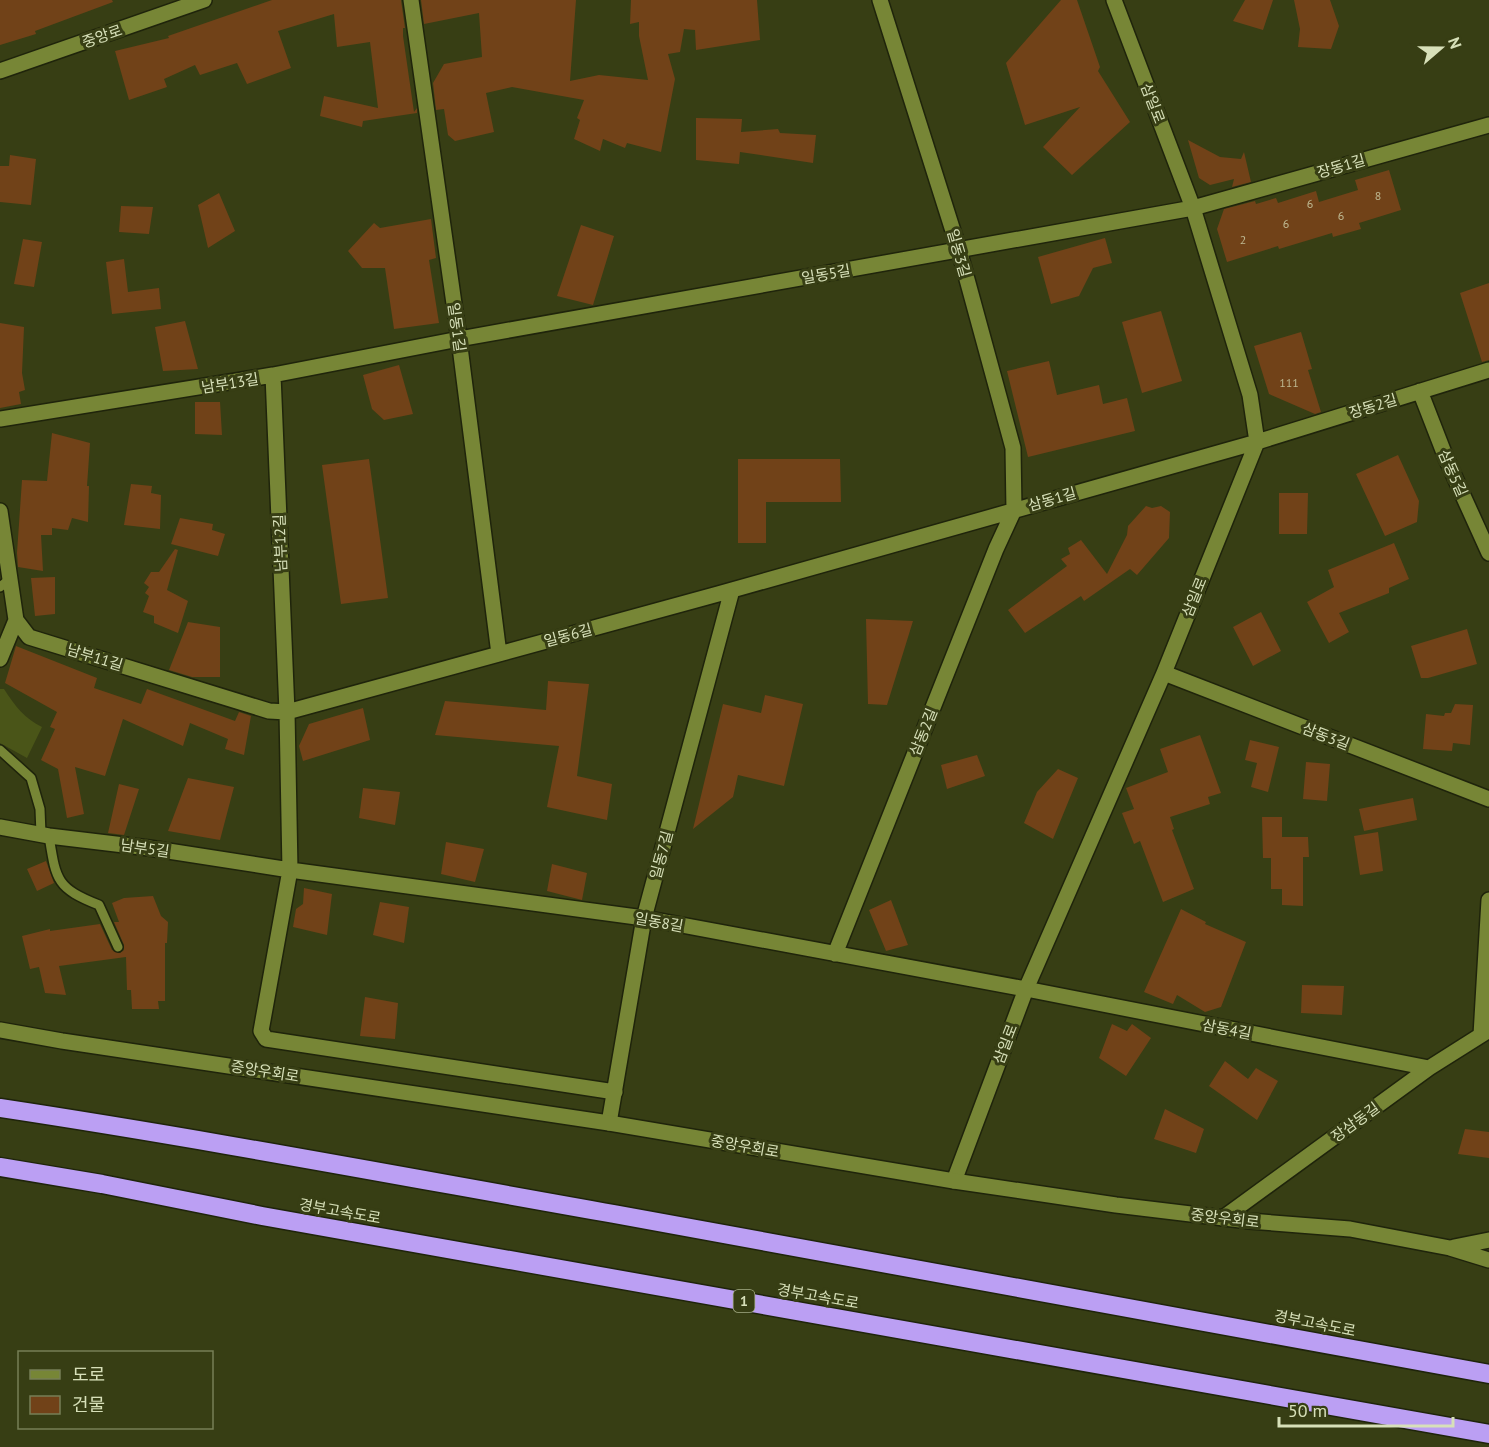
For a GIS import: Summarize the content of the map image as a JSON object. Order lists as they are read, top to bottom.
{
  "streets": {
    "highway": ["경부고속도로", "1"],
    "street": [
      "중앙로",
      "삼일로",
      "장동1길",
      "일동3길",
      "일동5길",
      "일동1길",
      "남부13길",
      "장동2길",
      "삼동5길",
      "삼동1길",
      "남부12길",
      "일동6길",
      "남부11길",
      "삼동2길",
      "삼동3길",
      "남부5길",
      "일동7길",
      "일동8길",
      "삼동4길",
      "중앙우회로",
      "장삼동길"
    ]
  },
  "crossings": [
    ["삼일로", "장동1길"],
    ["삼일로", "일동5길"],
    ["삼일로", "장동2길"],
    ["삼일로", "삼동1길"],
    ["삼일로", "삼동3길"],
    ["삼일로", "일동8길"],
    ["삼일로", "삼동4길"],
    ["삼일로", "중앙우회로"],
    ["장동1길", "일동5길"],
    ["일동3길", "일동5길"],
    ["일동3길", "삼동1길"],
    ["일동3길", "삼동2길"],
    ["일동5길", "일동1길"],
    ["일동5길", "남부13길"],
    ["일동1길", "남부13길"],
    ["일동1길", "일동6길"],
    ["남부13길", "남부12길"],
    ["장동2길", "삼동5길"],
    ["장동2길", "삼동1길"],
    ["삼동1길", "일동6길"],
    ["삼동1길", "삼동2길"],
    ["남부12길", "일동6길"],
    ["남부12길", "남부11길"],
    ["남부12길", "남부5길"],
    ["남부12길", "일동7길"],
    ["남부12길", "일동8길"],
    ["일동6길", "남부11길"],
    ["일동6길", "일동7길"],
    ["삼동2길", "일동8길"],
    ["남부5길", "일동8길"],
    ["일동7길", "일동8길"],
    ["일동7길", "중앙우회로"],
    ["일동8길", "삼동4길"],
    ["삼동4길", "장삼동길"],
    ["중앙우회로", "장삼동길"]
  ],
  "house_numbers": [
    "8",
    "6",
    "6",
    "6",
    "2",
    "111"
  ],
  "legend": ["도로", "건물"],
  "scale_bar": "50 m",
  "north": "right"
}
